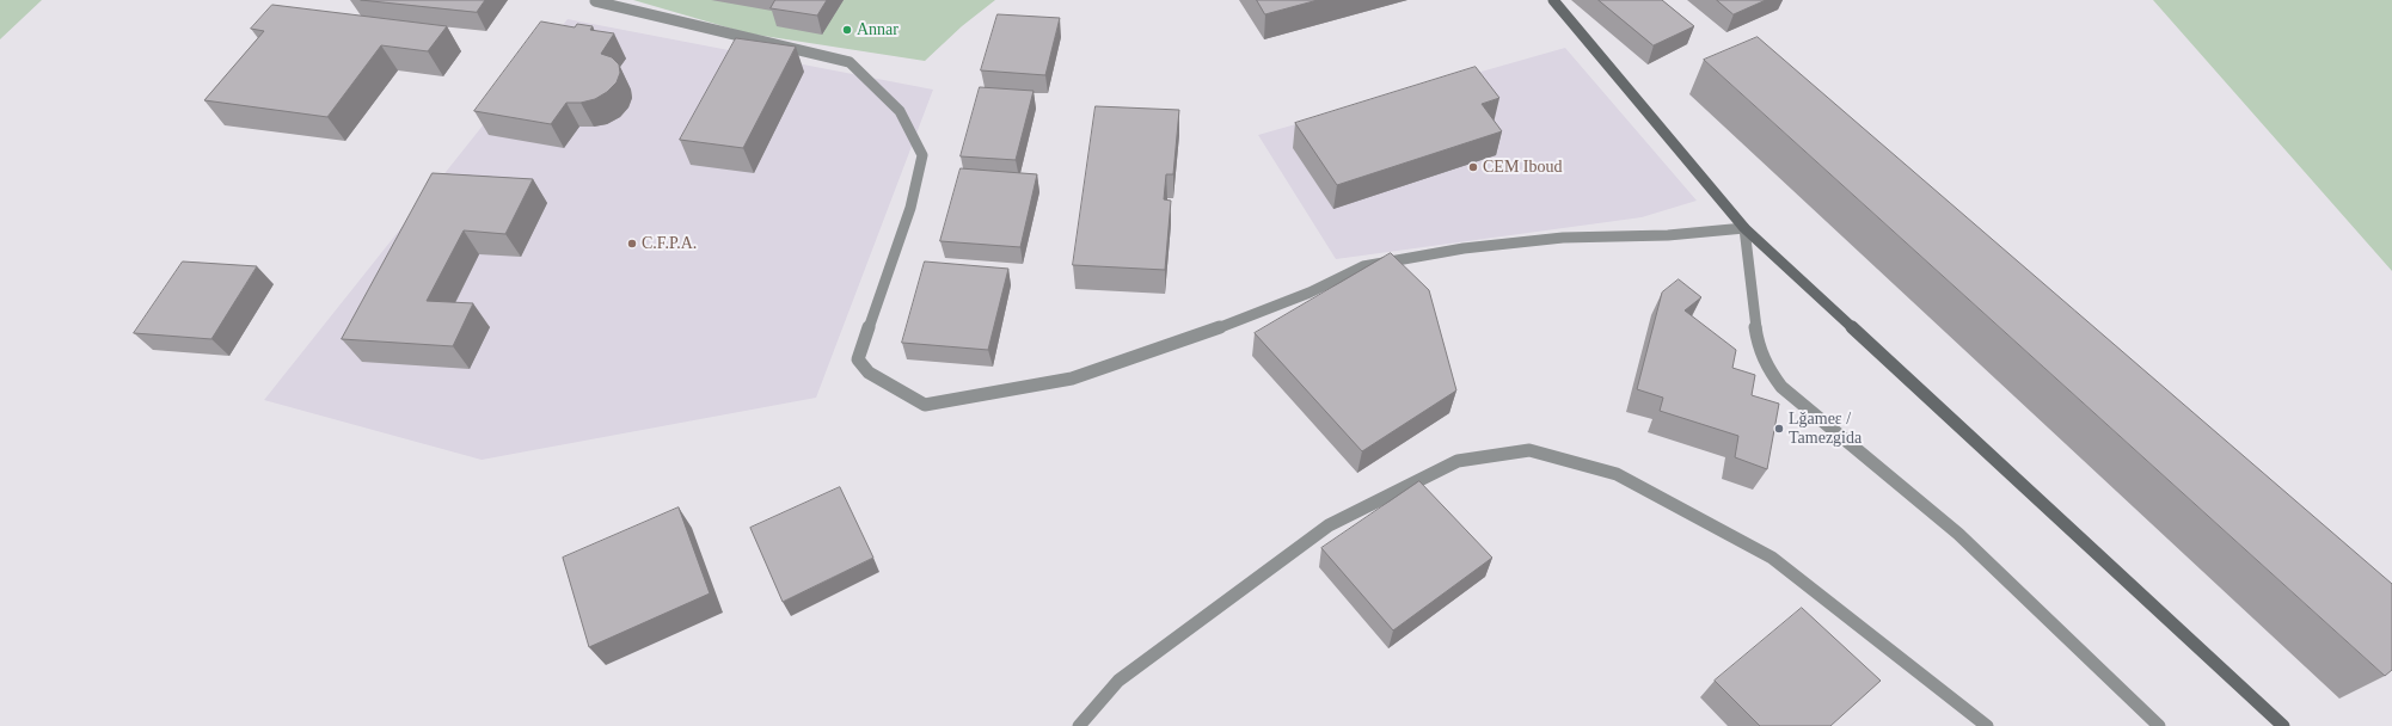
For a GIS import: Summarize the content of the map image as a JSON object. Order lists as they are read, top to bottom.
{
  "places": [
    "Annar",
    "CEM Iboud",
    "C.F.P.A.",
    "Lǧameɛ / Tamezgida"
  ]
}
